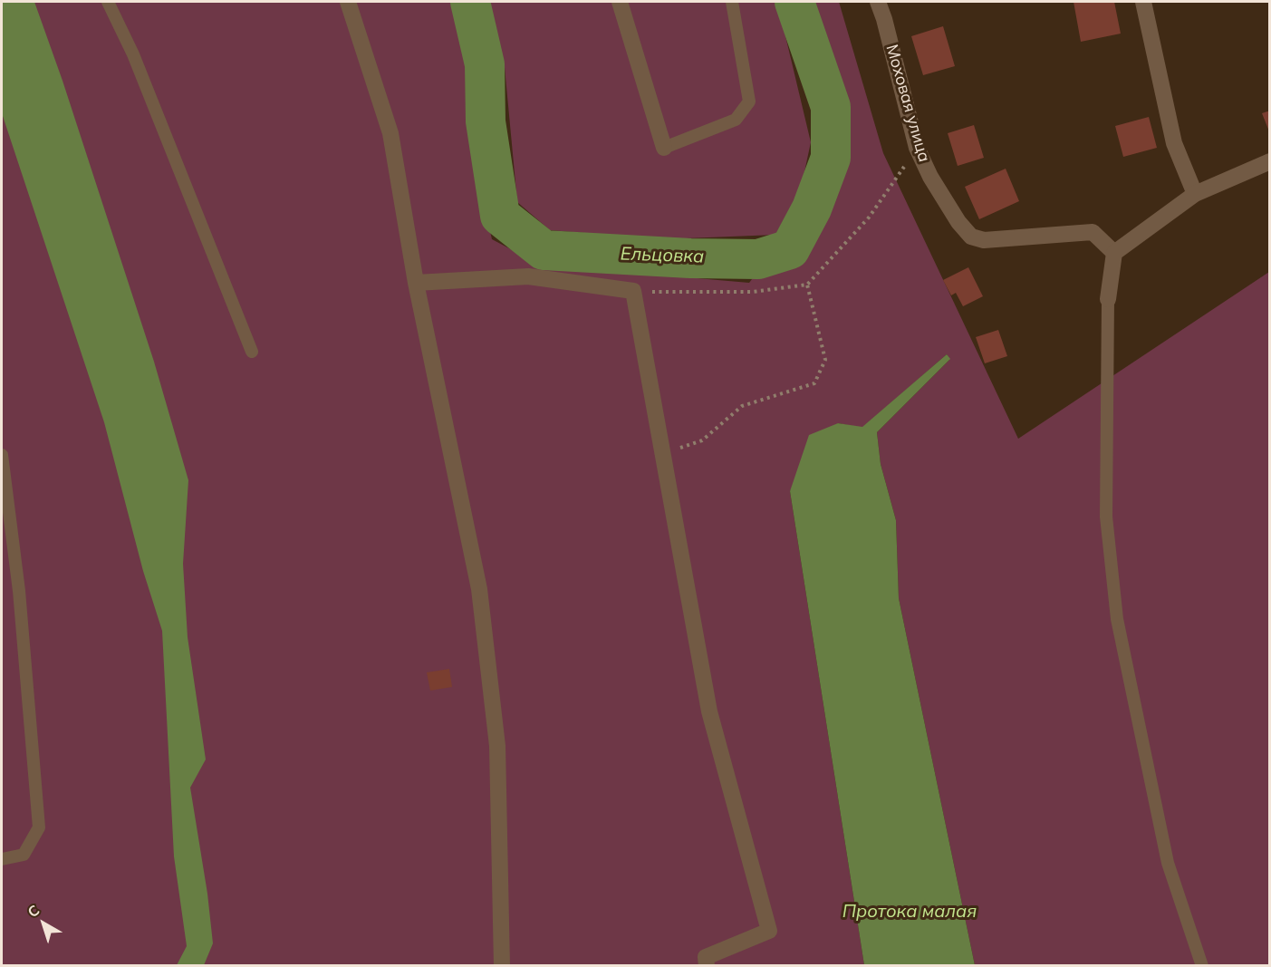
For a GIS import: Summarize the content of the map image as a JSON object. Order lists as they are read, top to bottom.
{
  "streets": {
    "street": ["Моховая улица"]
  },
  "water": ["Ельцовка", "Протока малая"],
  "north": "top left"
}
